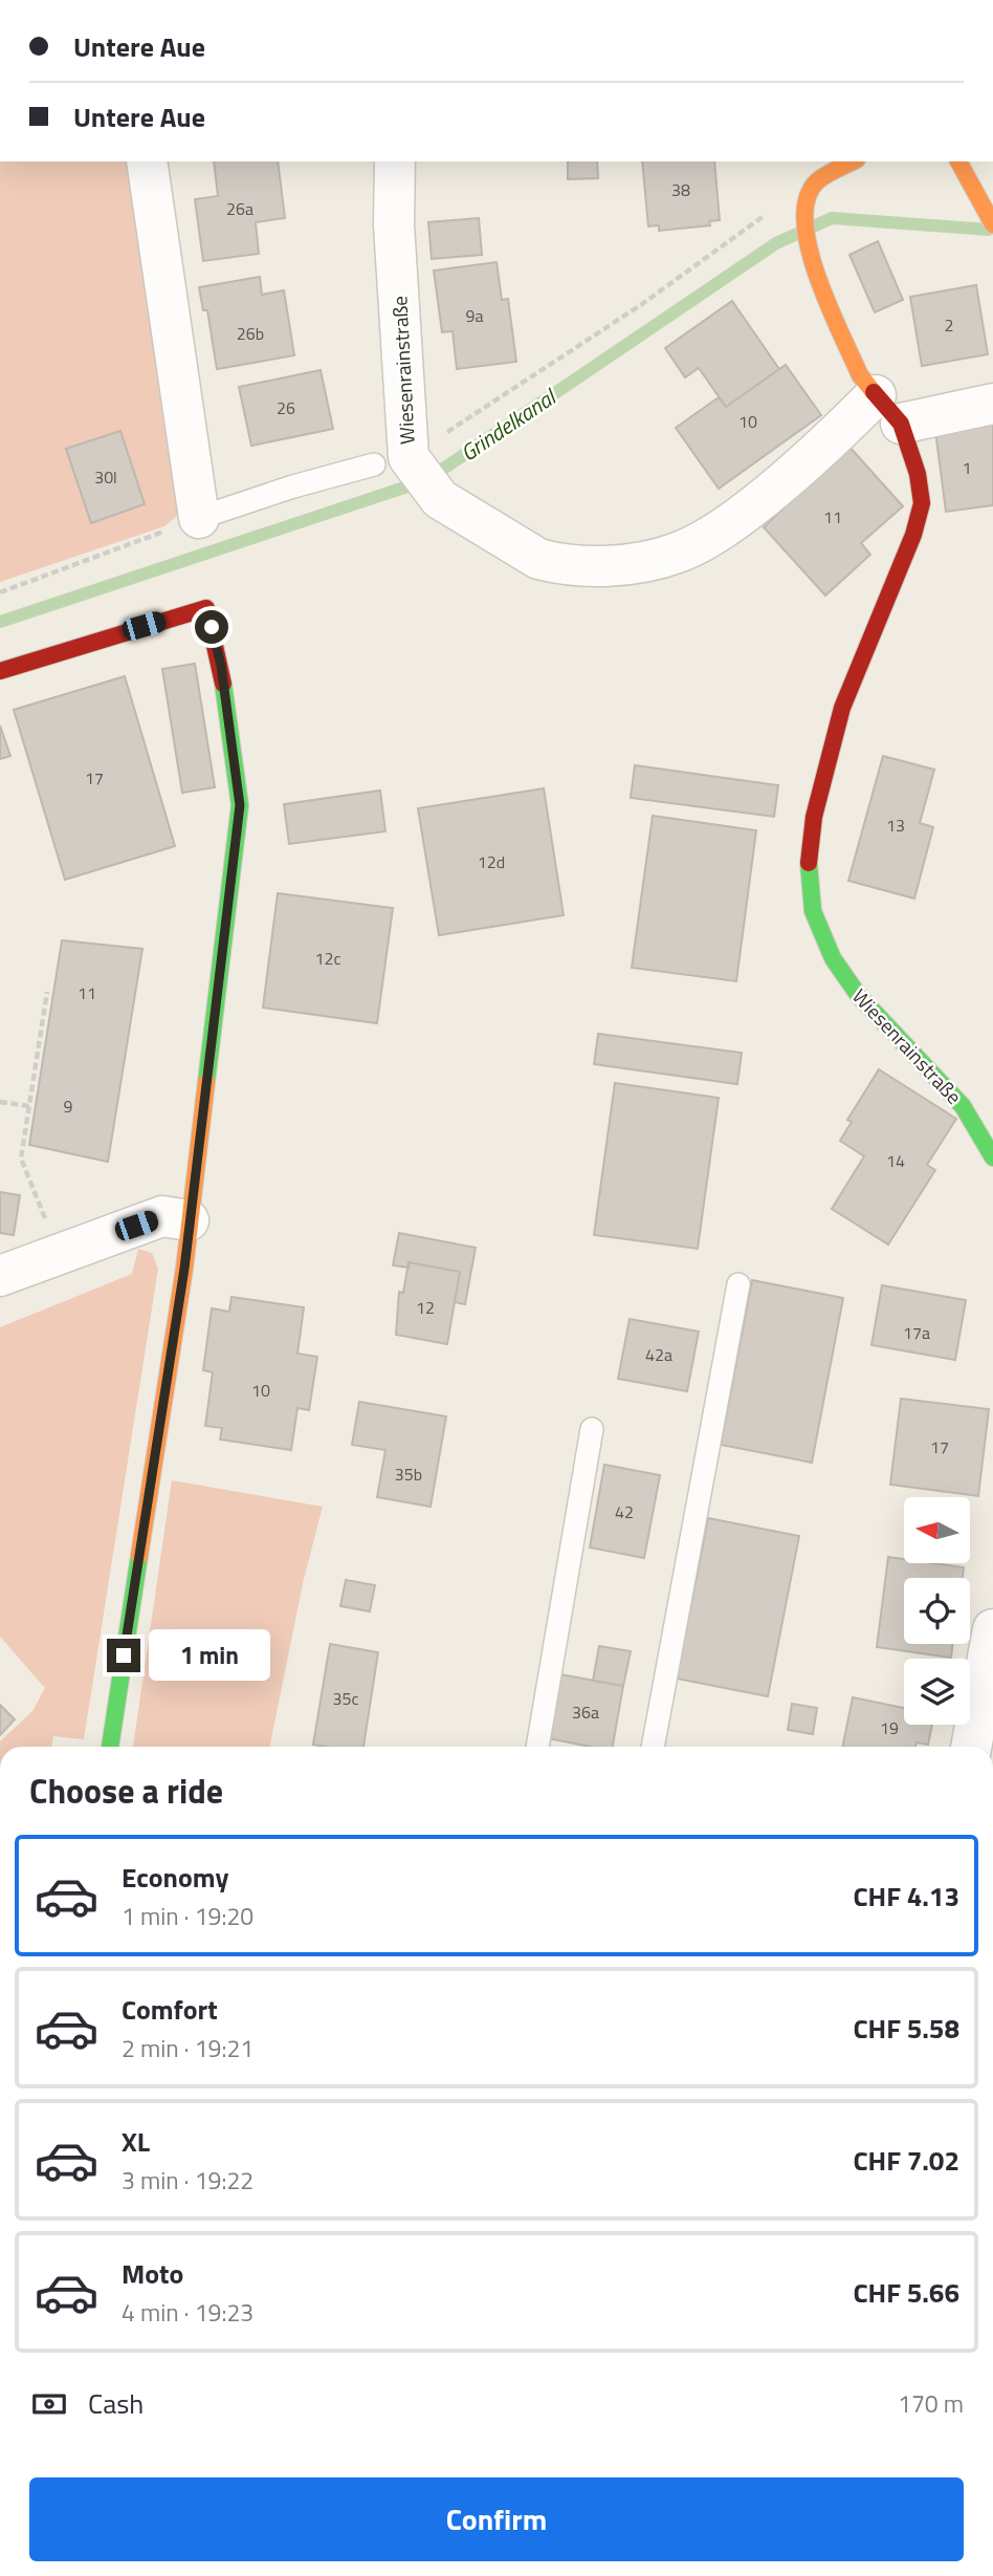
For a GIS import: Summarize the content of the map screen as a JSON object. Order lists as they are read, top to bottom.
{
  "streets": {
    "street": ["Wiesenrainstraße"]
  },
  "water": ["Grindelkanal"],
  "house_numbers": [
    "38",
    "26a",
    "9a",
    "2",
    "26b",
    "26",
    "10",
    "1",
    "30l",
    "11",
    "17",
    "13",
    "12d",
    "12c",
    "11",
    "9",
    "14",
    "12",
    "17a",
    "42a",
    "10",
    "17",
    "35b",
    "42",
    "35c",
    "36a",
    "19"
  ],
  "north": "left",
  "page": {
    "banner": ["Untere Aue", "Untere Aue"],
    "bubble": "1 min",
    "heading": "Choose a ride",
    "list": [
      {
        "name": "Economy",
        "note": "1 min · 19:20",
        "value": "CHF 4.13"
      },
      {
        "name": "Comfort",
        "note": "2 min · 19:21",
        "value": "CHF 5.58"
      },
      {
        "name": "XL",
        "note": "3 min · 19:22",
        "value": "CHF 7.02"
      },
      {
        "name": "Moto",
        "note": "4 min · 19:23",
        "value": "CHF 5.66"
      }
    ],
    "pay": ["Cash", "170 m"],
    "buttons": "Confirm"
  }
}
